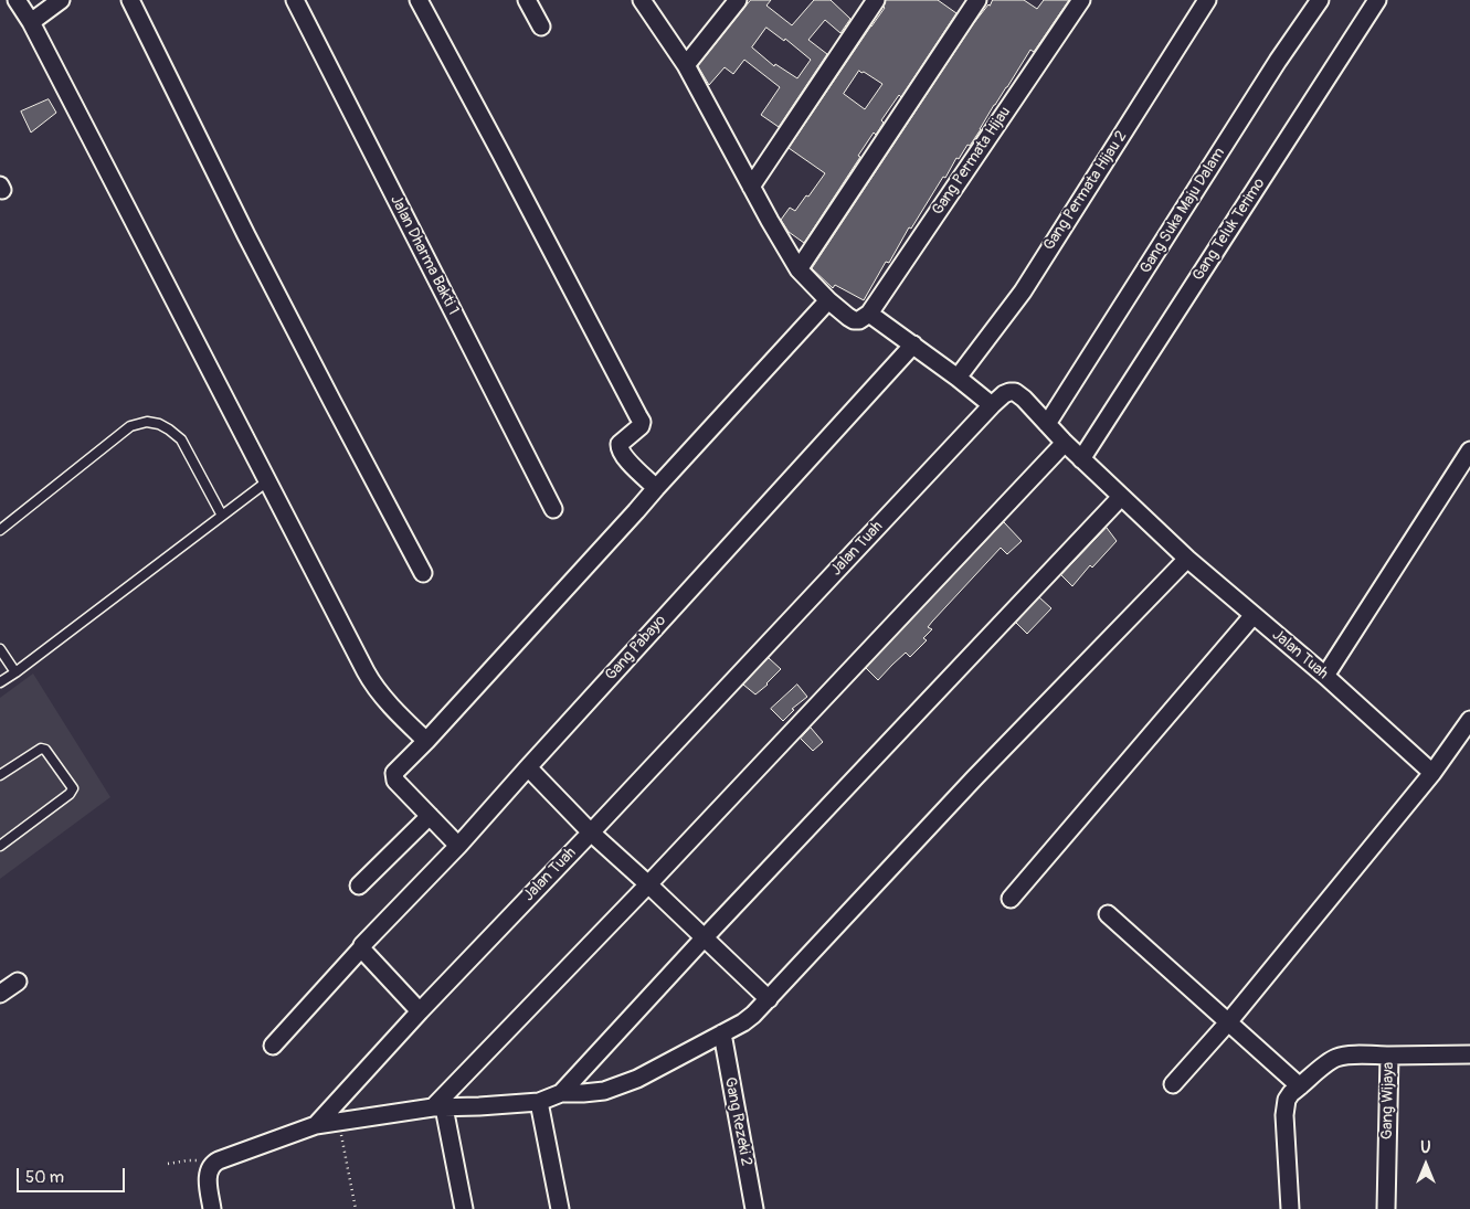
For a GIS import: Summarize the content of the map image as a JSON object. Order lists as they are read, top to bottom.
{
  "streets": {
    "street": [
      "Gang Permata Hijau",
      "Gang Permata Hijau 2",
      "Gang Suka Maju Dalam",
      "Gang Teluk Terimo",
      "Jalan Dharma Bakti 1",
      "Jalan Tuah",
      "Gang Pabayo",
      "Gang Wijaya",
      "Gang Rezeki 2"
    ]
  },
  "crossings": [
    ["Gang Suka Maju Dalam", "Jalan Tuah"],
    ["Gang Teluk Terimo", "Jalan Tuah"]
  ],
  "scale_bar": "50 m",
  "north": "top"
}
